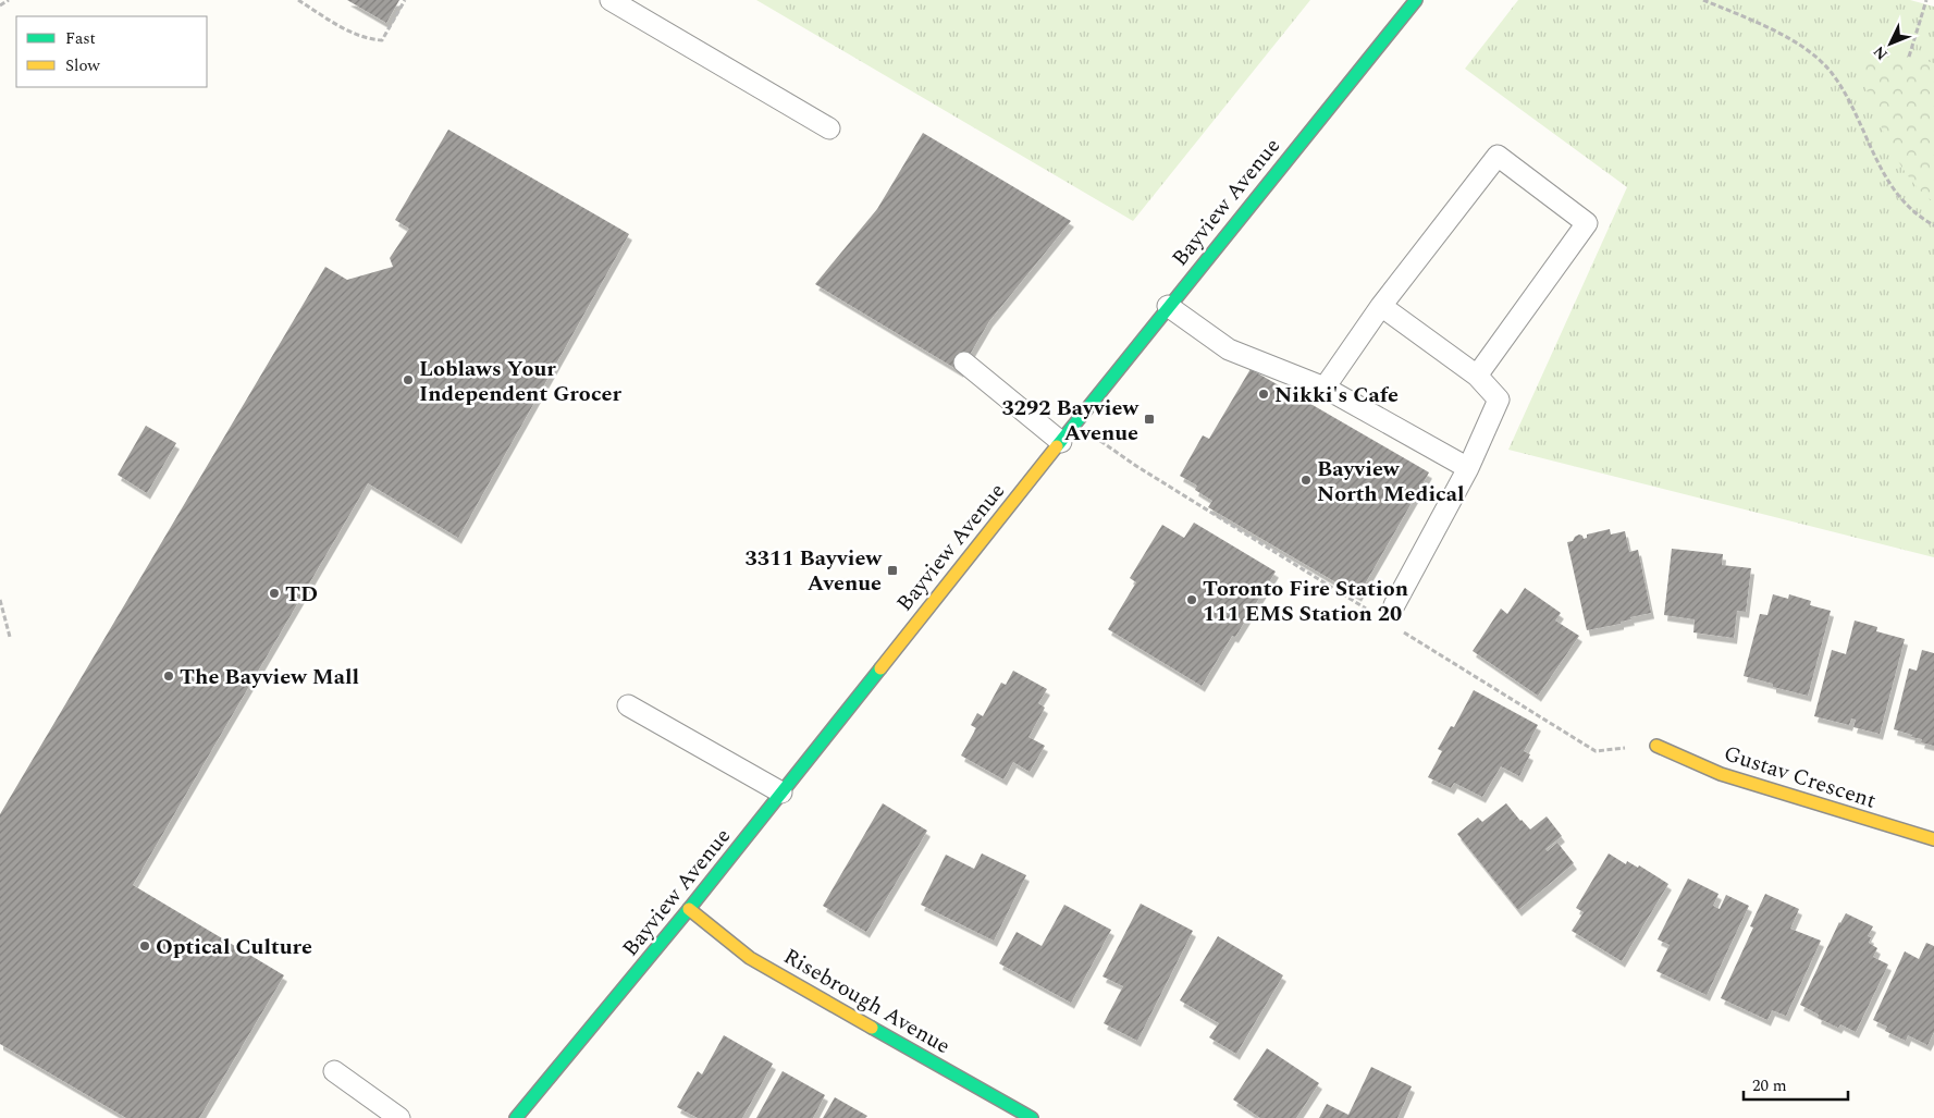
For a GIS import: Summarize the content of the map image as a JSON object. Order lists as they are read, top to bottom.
{
  "streets": {
    "main road": ["Bayview Avenue", "Gustav Crescent", "Risebrough Avenue"]
  },
  "crossings": [
    ["Bayview Avenue", "Risebrough Avenue"]
  ],
  "places": {
    "other": [
      "Loblaws Your Independent Grocer",
      "Nikki's Cafe",
      "Bayview North Medical",
      "TD",
      "Toronto Fire Station 111 EMS Station 20",
      "The Bayview Mall",
      "Optical Culture"
    ],
    "transit": ["3292 Bayview Avenue", "3311 Bayview Avenue"]
  },
  "legend": ["Fast", "Slow"],
  "scale_bar": "20 m",
  "north": "bottom left"
}
